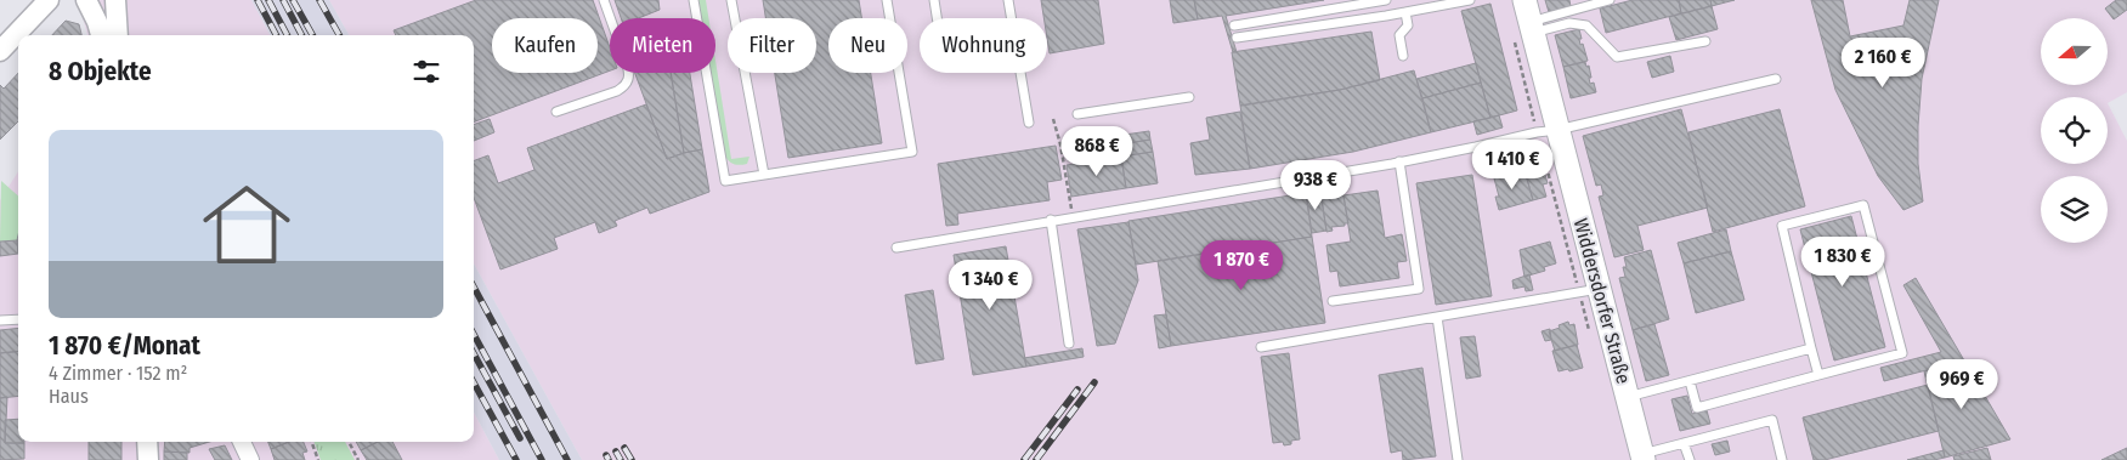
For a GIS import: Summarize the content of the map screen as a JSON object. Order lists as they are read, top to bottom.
{
  "streets": {
    "main road": ["Widdersdorfer Straße"]
  },
  "north": "left",
  "page": {
    "chip": [
      "Kaufen",
      "Mieten",
      "Filter",
      "Neu",
      "Wohnung"
    ],
    "heading": "8 Objekte",
    "price": [
      "2 160 €",
      "868 €",
      "1 410 €",
      "938 €",
      "1 830 €",
      "1 870 €",
      "1 340 €",
      "969 €"
    ],
    "list": [
      {
        "name": "1 870 €/Monat",
        "note": "4 Zimmer · 152 m² · Haus"
      }
    ]
  }
}
